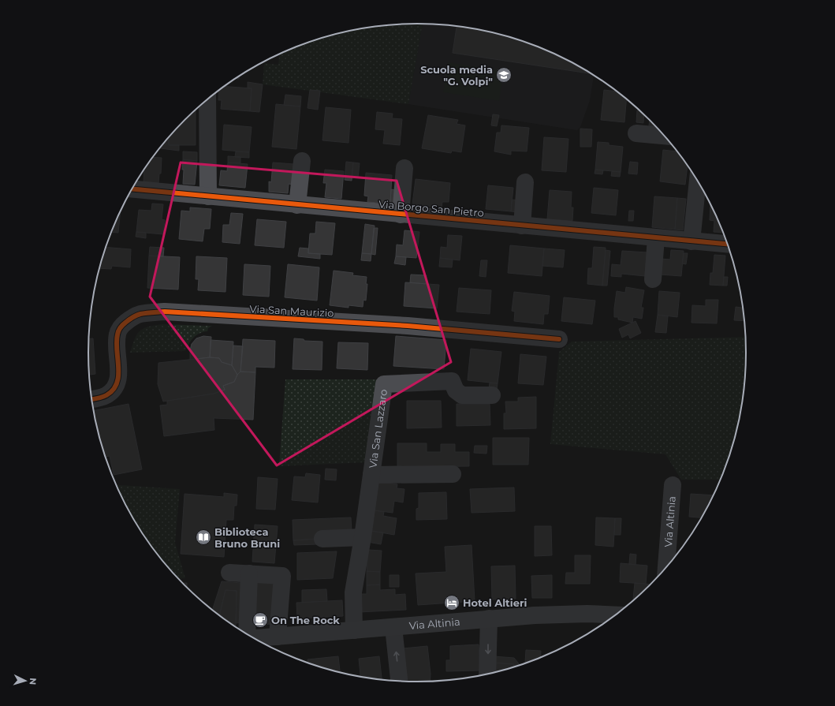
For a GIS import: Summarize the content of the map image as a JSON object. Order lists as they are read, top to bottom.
{
  "streets": {
    "main road": ["Via Altinia"],
    "street": ["Via Borgo San Pietro", "Via San Maurizio", "Via San Lazzaro"]
  },
  "crossings": [
    ["Via San Lazzaro", "Via Altinia"]
  ],
  "places": {
    "school or university": ["Scuola media \"G. Volpi\""],
    "library": ["Biblioteca Bruno Bruni"],
    "hotel": ["Hotel Altieri"],
    "cafe": ["On The Rock"]
  },
  "north": "right"
}
